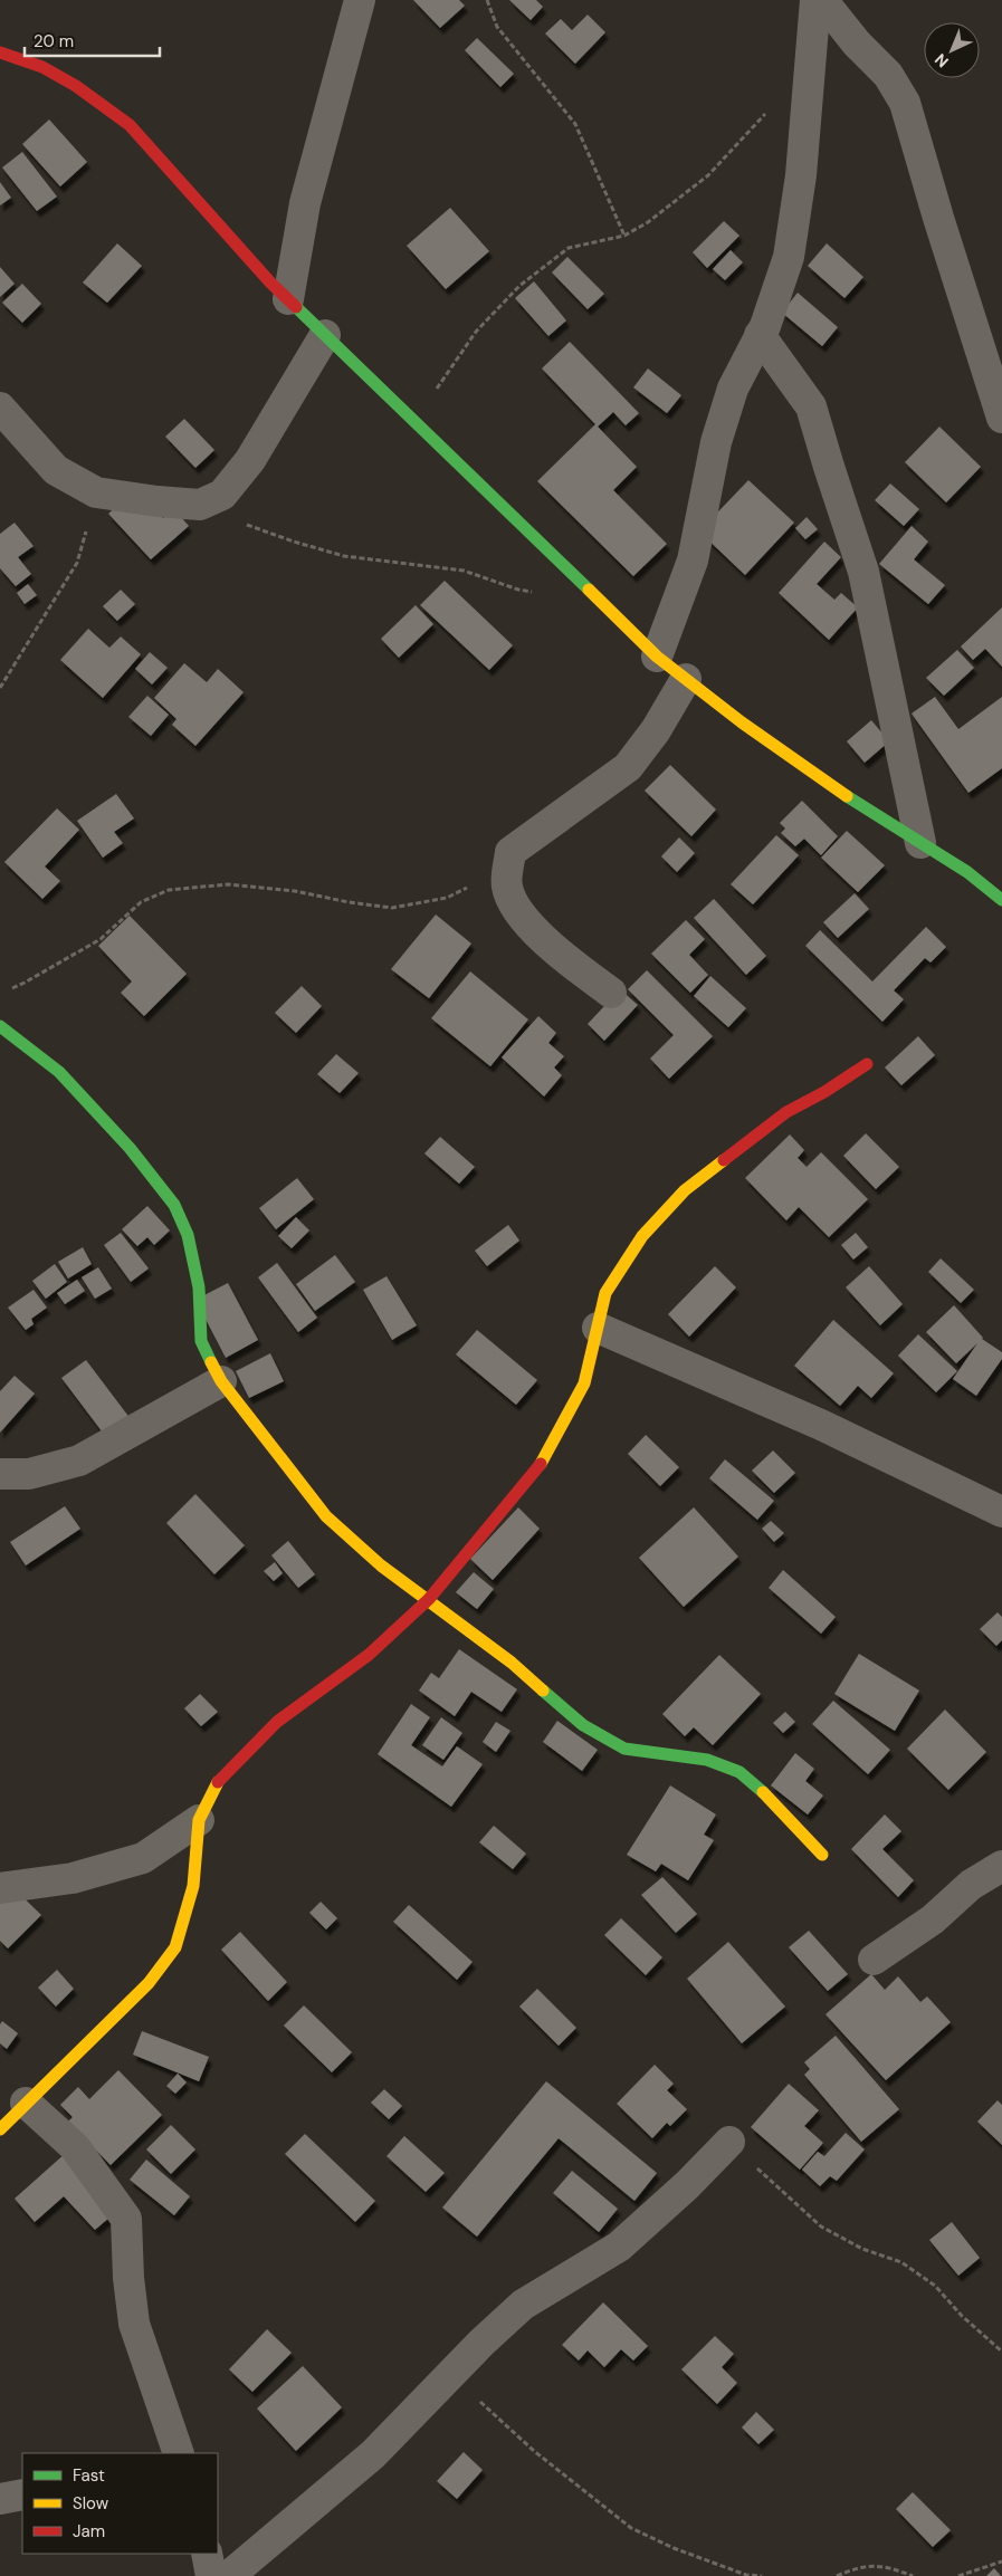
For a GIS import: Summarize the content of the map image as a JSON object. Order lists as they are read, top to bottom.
{
  "legend": ["Fast", "Slow", "Jam"],
  "scale_bar": "20 m",
  "north": "bottom left"
}
